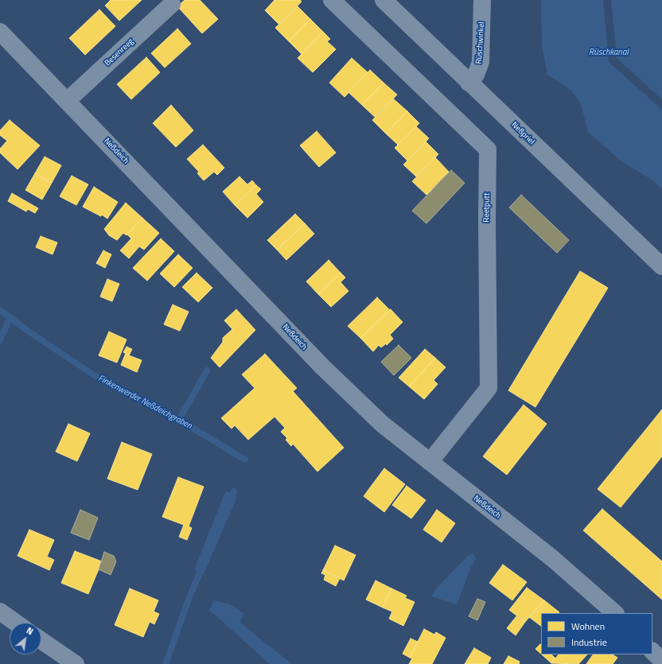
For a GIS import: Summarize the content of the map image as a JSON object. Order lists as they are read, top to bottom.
{
  "streets": {
    "street": [
      "Rüschwinkel",
      "Besenreeg",
      "Neßpriel",
      "Neßdeich",
      "Reetputt"
    ]
  },
  "crossings": [
    ["Rüschwinkel", "Neßpriel"],
    ["Besenreeg", "Neßdeich"],
    ["Neßdeich", "Reetputt"]
  ],
  "water": ["Rüschkanal", "Finkenwerder Neßdeichgraben"],
  "legend": ["Wohnen", "Industrie"],
  "north": "top right"
}
